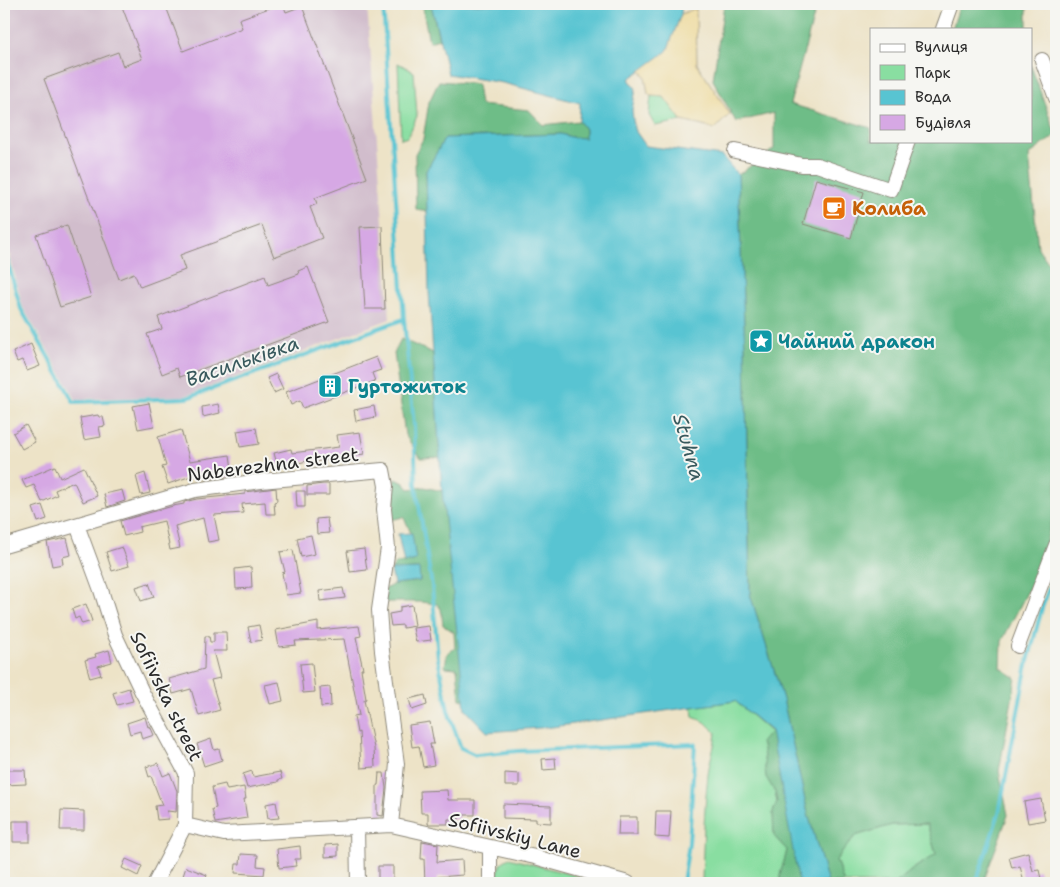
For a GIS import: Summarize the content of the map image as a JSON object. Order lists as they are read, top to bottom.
{
  "streets": {
    "street": ["Naberezhna street", "Sofiivska street", "Sofiivskiy Lane"]
  },
  "crossings": [
    ["Naberezhna street", "Sofiivska street"],
    ["Naberezhna street", "Sofiivskiy Lane"],
    ["Sofiivska street", "Sofiivskiy Lane"]
  ],
  "water": ["Васильківка", "Stuhna"],
  "places": {
    "cafe": ["Колиба"],
    "place": ["Чайний дракон"],
    "building": ["Гуртожиток"]
  },
  "legend": [
    "Вулиця",
    "Парк",
    "Вода",
    "Будівля"
  ]
}
